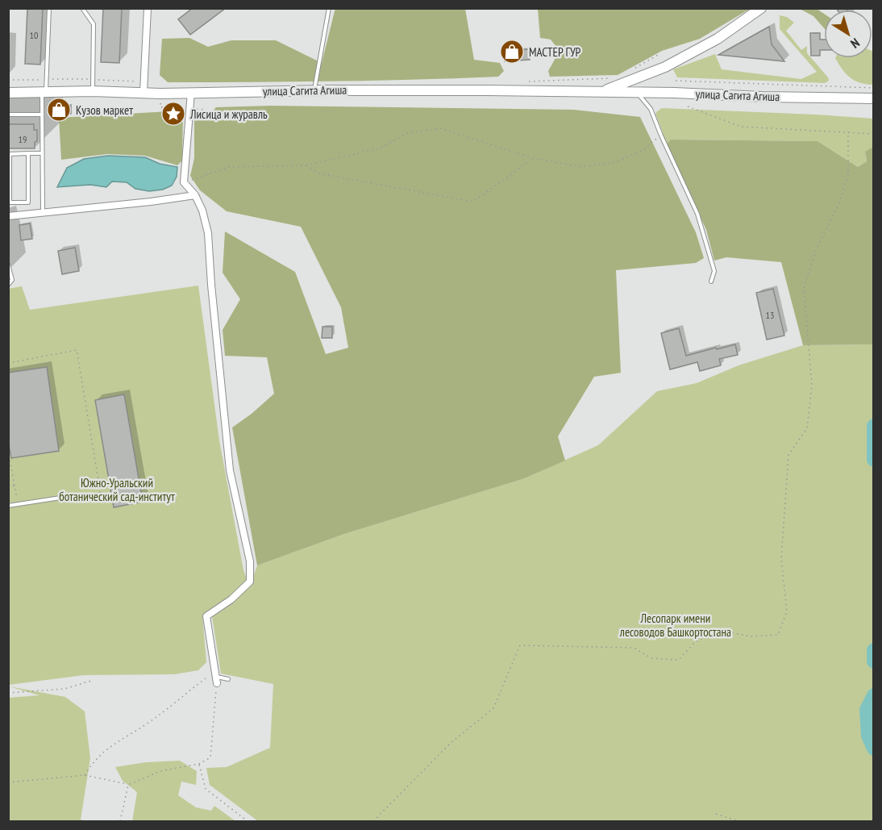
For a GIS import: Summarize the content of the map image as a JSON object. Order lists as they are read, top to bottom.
{
  "streets": {
    "main road": ["улица Сагита Агиша"]
  },
  "parks": ["Южно-Уральский ботанический сад-институт", "Лесопарк имени лесоводов Башкортостана"],
  "places": {
    "shop": ["МАСТЕР ГУР", "Кузов маркет"],
    "place": ["Лисица и журавль"]
  },
  "house_numbers": ["10", "19", "13"],
  "north": "bottom right"
}
